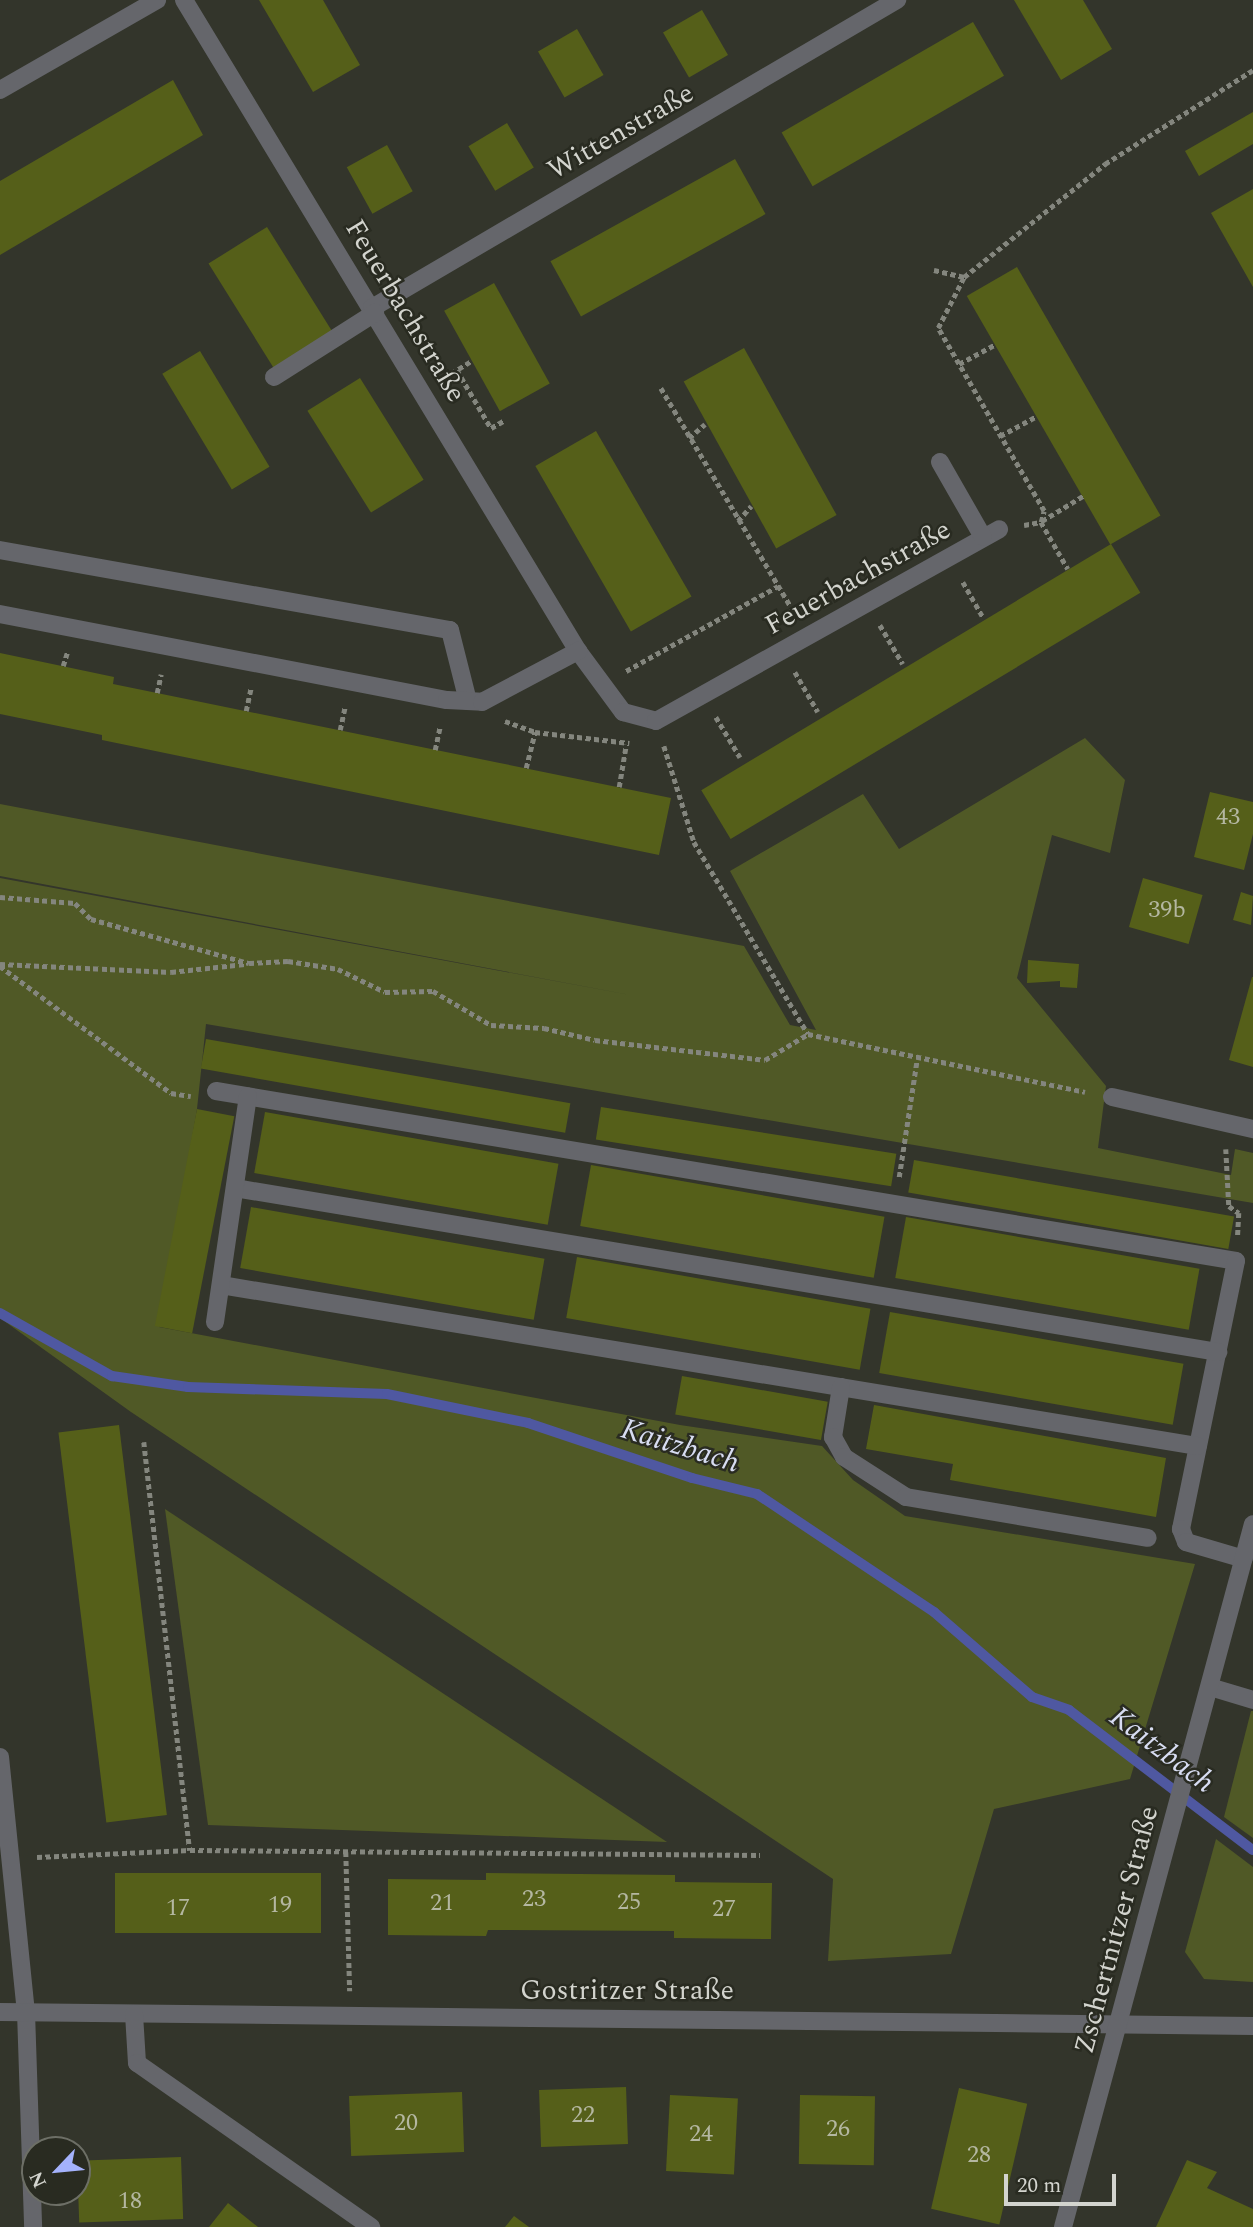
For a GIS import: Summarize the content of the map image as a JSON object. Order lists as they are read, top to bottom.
{
  "streets": {
    "street": [
      "Wittenstraße",
      "Feuerbachstraße",
      "Zschertnitzer Straße",
      "Gostritzer Straße"
    ]
  },
  "crossings": [
    ["Wittenstraße", "Feuerbachstraße"],
    ["Zschertnitzer Straße", "Gostritzer Straße"]
  ],
  "water": ["Kaitzbach"],
  "house_numbers": [
    "43",
    "39b",
    "23",
    "25",
    "21",
    "19",
    "17",
    "27",
    "22",
    "20",
    "26",
    "24",
    "28",
    "18"
  ],
  "scale_bar": "20 m",
  "north": "bottom left"
}
